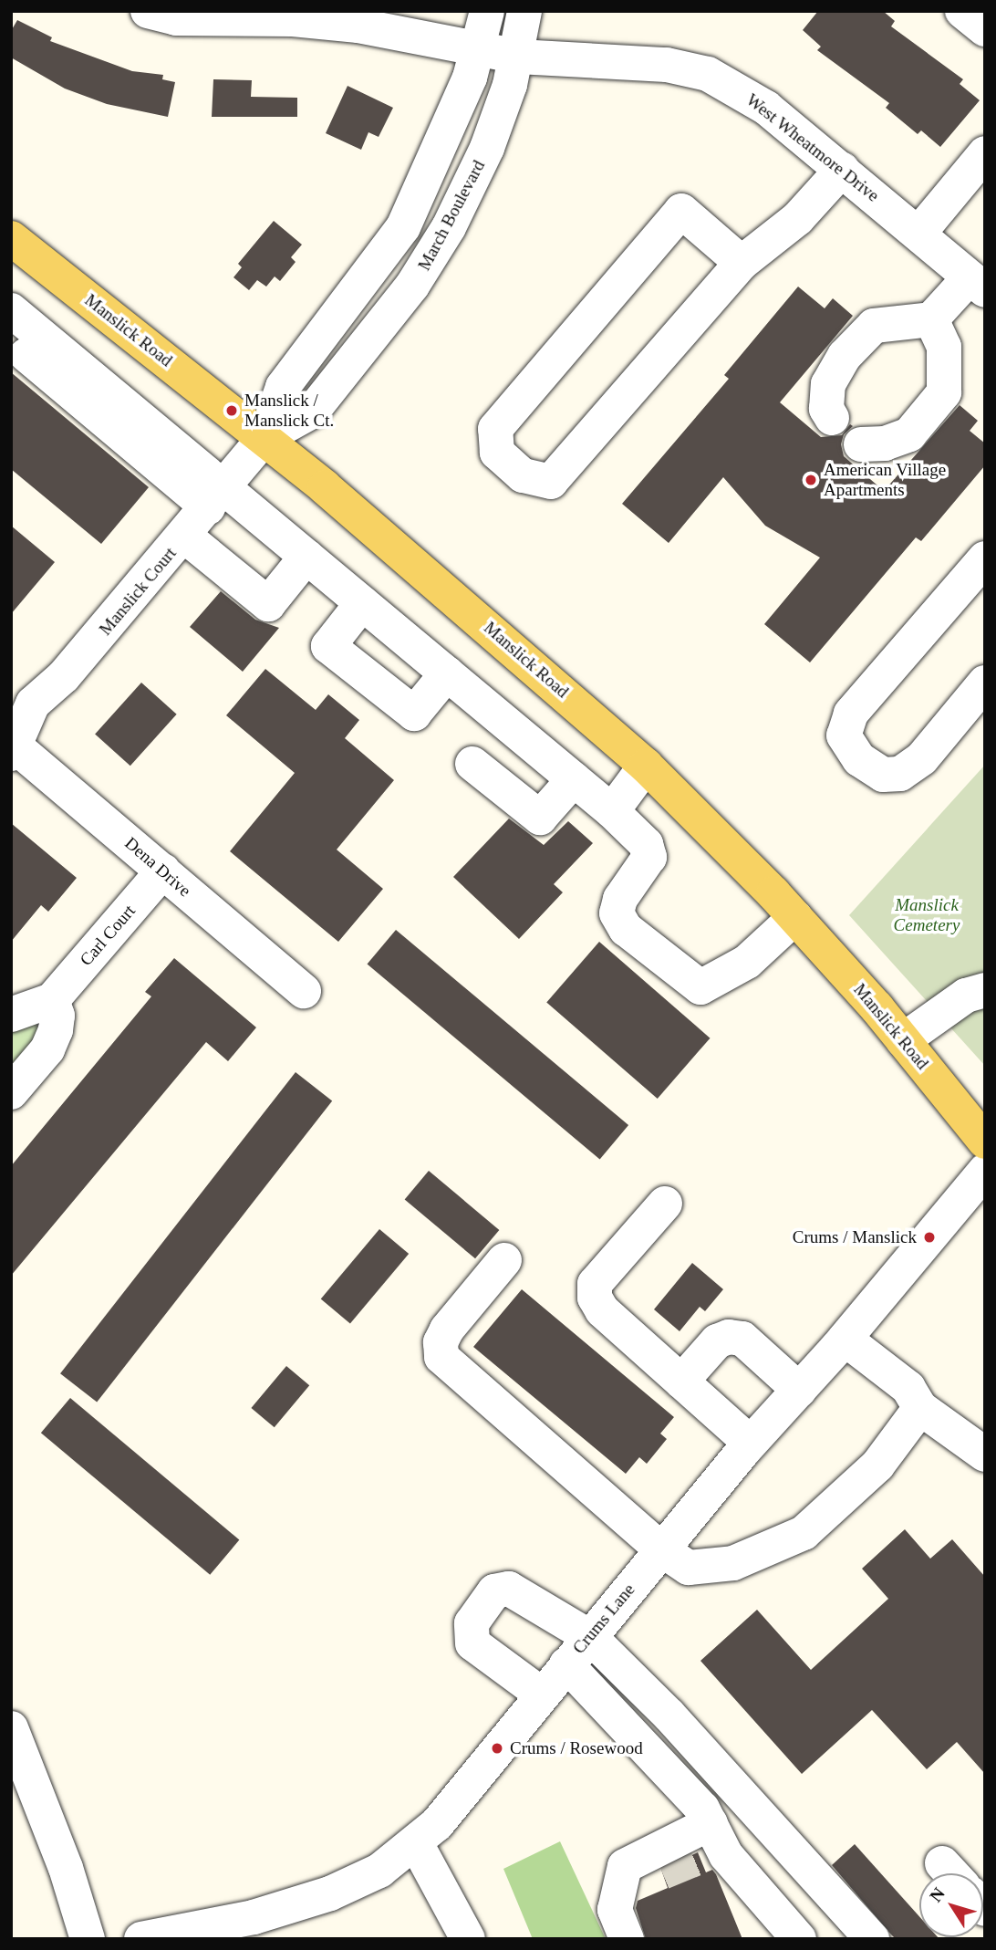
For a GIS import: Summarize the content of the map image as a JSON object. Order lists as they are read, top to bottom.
{
  "streets": {
    "main road": ["Manslick Road"],
    "street": [
      "West Wheatmore Drive",
      "March Boulevard",
      "Manslick Court",
      "Dena Drive",
      "Carl Court",
      "Crums Lane"
    ]
  },
  "crossings": [
    ["West Wheatmore Drive", "March Boulevard"],
    ["March Boulevard", "Manslick Road"],
    ["March Boulevard", "Manslick Court"],
    ["Manslick Road", "Manslick Court"],
    ["Manslick Court", "Dena Drive"],
    ["Dena Drive", "Carl Court"]
  ],
  "parks": ["Manslick Cemetery"],
  "places": [
    "Manslick / Manslick Ct.",
    "American Village Apartments",
    "Crums / Manslick",
    "Crums / Rosewood"
  ],
  "north": "top left"
}
